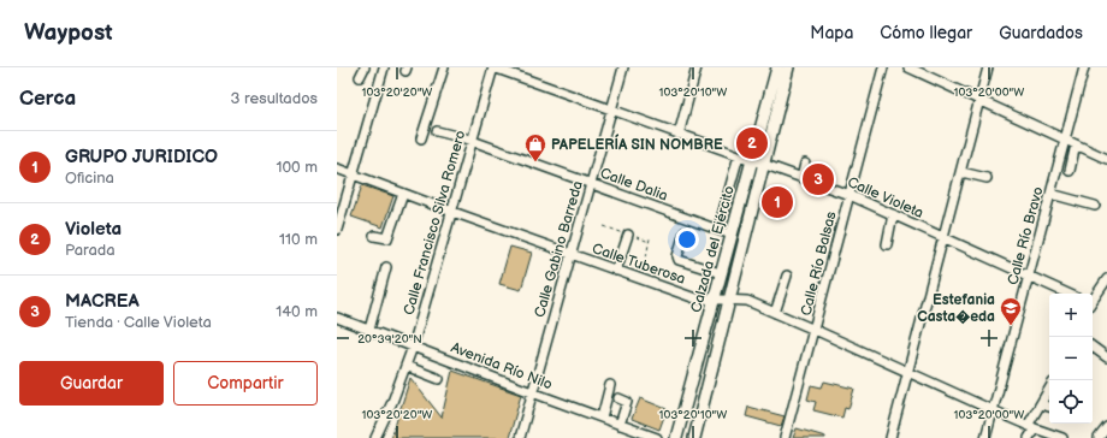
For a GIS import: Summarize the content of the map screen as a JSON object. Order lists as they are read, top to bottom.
{
  "streets": {
    "main road": ["Calzada del Ejército"],
    "street": [
      "Calle Dalia",
      "Calle Violeta",
      "Calle Francisco Silva Romero",
      "Calle Río Bravo",
      "Calle Gabino Barreda",
      "Calle Tuberosa",
      "Calle Río Balsas",
      "Avenida Río Nilo"
    ]
  },
  "crossings": [
    ["Calle Dalia", "Calle Francisco Silva Romero"],
    ["Calle Dalia", "Calle Gabino Barreda"],
    ["Calle Dalia", "Calzada del Ejército"],
    ["Calle Violeta", "Calle Francisco Silva Romero"],
    ["Calle Violeta", "Calle Río Bravo"],
    ["Calle Violeta", "Calle Gabino Barreda"],
    ["Calle Violeta", "Calzada del Ejército"],
    ["Calle Violeta", "Calle Río Balsas"],
    ["Calle Francisco Silva Romero", "Calle Tuberosa"],
    ["Calle Francisco Silva Romero", "Avenida Río Nilo"],
    ["Calle Río Bravo", "Calle Tuberosa"],
    ["Calle Gabino Barreda", "Calle Tuberosa"],
    ["Calle Gabino Barreda", "Avenida Río Nilo"],
    ["Calzada del Ejército", "Calle Tuberosa"],
    ["Calle Tuberosa", "Calle Río Balsas"]
  ],
  "places": {
    "shop": ["PAPELERÍA SIN NOMBRE"],
    "school or university": ["Estefania Casta�eda"]
  },
  "page": {
    "header": "Waypost",
    "nav": ["Mapa", "Cómo llegar", "Guardados"],
    "heading": ["Cerca", "3 resultados"],
    "pins": ["2", "3", "1"],
    "list": [
      {
        "mark": "1",
        "name": "GRUPO JURIDICO",
        "note": "Oficina",
        "value": "100 m"
      },
      {
        "mark": "2",
        "name": "Violeta",
        "note": "Parada",
        "value": "110 m"
      },
      {
        "mark": "3",
        "name": "MACREA",
        "note": "Tienda · Calle Violeta",
        "value": "140 m"
      }
    ],
    "map_buttons": ["+", "−"],
    "buttons": ["Guardar", "Compartir"]
  },
  "coordinates": [
    "103°20'20\"W",
    "103°20'10\"W",
    "103°20'00\"W",
    "20°39'20\"N"
  ]
}
